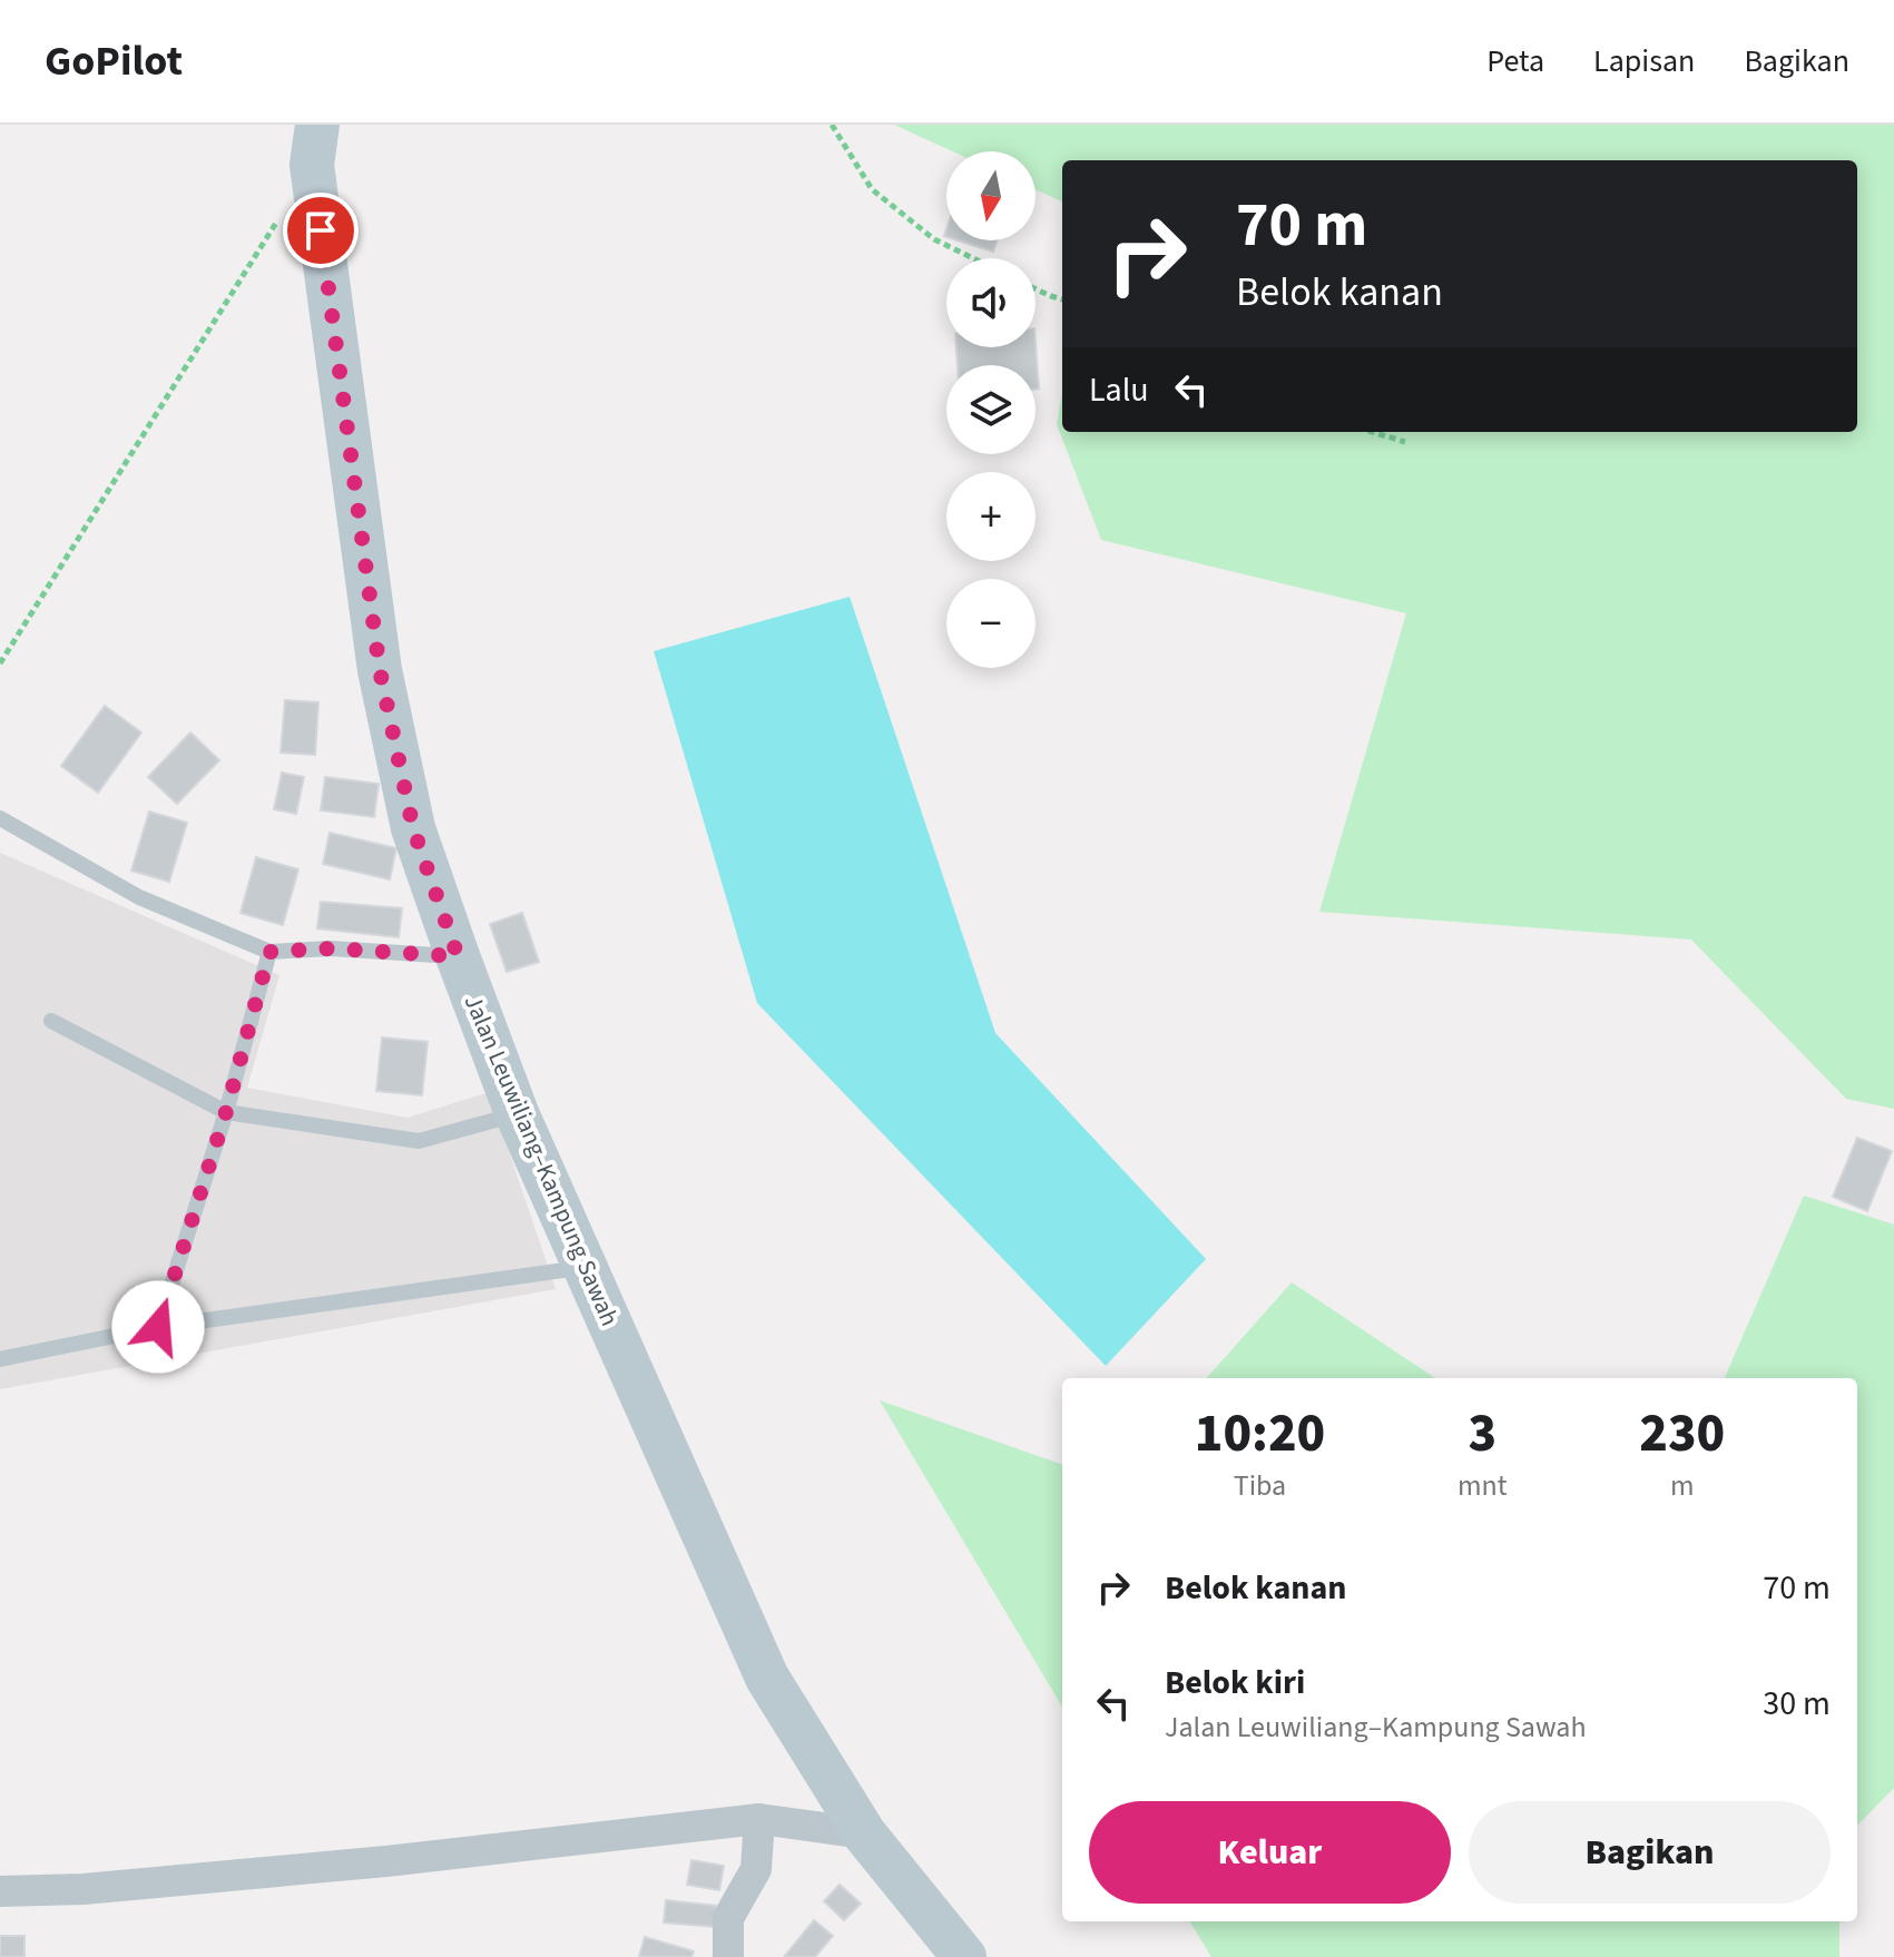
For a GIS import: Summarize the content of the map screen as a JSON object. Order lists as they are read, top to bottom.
{
  "streets": {
    "main road": ["Jalan Leuwiliang–Kampung Sawah"]
  },
  "north": "bottom",
  "page": {
    "header": "GoPilot",
    "nav": ["Peta", "Lapisan", "Bagikan"],
    "map_buttons": ["+", "−"],
    "turn": ["70 m", "Belok kanan"],
    "then": "Lalu",
    "eta": [
      "10:20",
      "Tiba",
      "3",
      "mnt",
      "230",
      "m"
    ],
    "list": [
      {
        "name": "Belok kanan",
        "value": "70 m"
      },
      {
        "name": "Belok kiri",
        "note": "Jalan Leuwiliang–Kampung Sawah",
        "value": "30 m"
      }
    ],
    "buttons": ["Keluar", "Bagikan"]
  }
}
